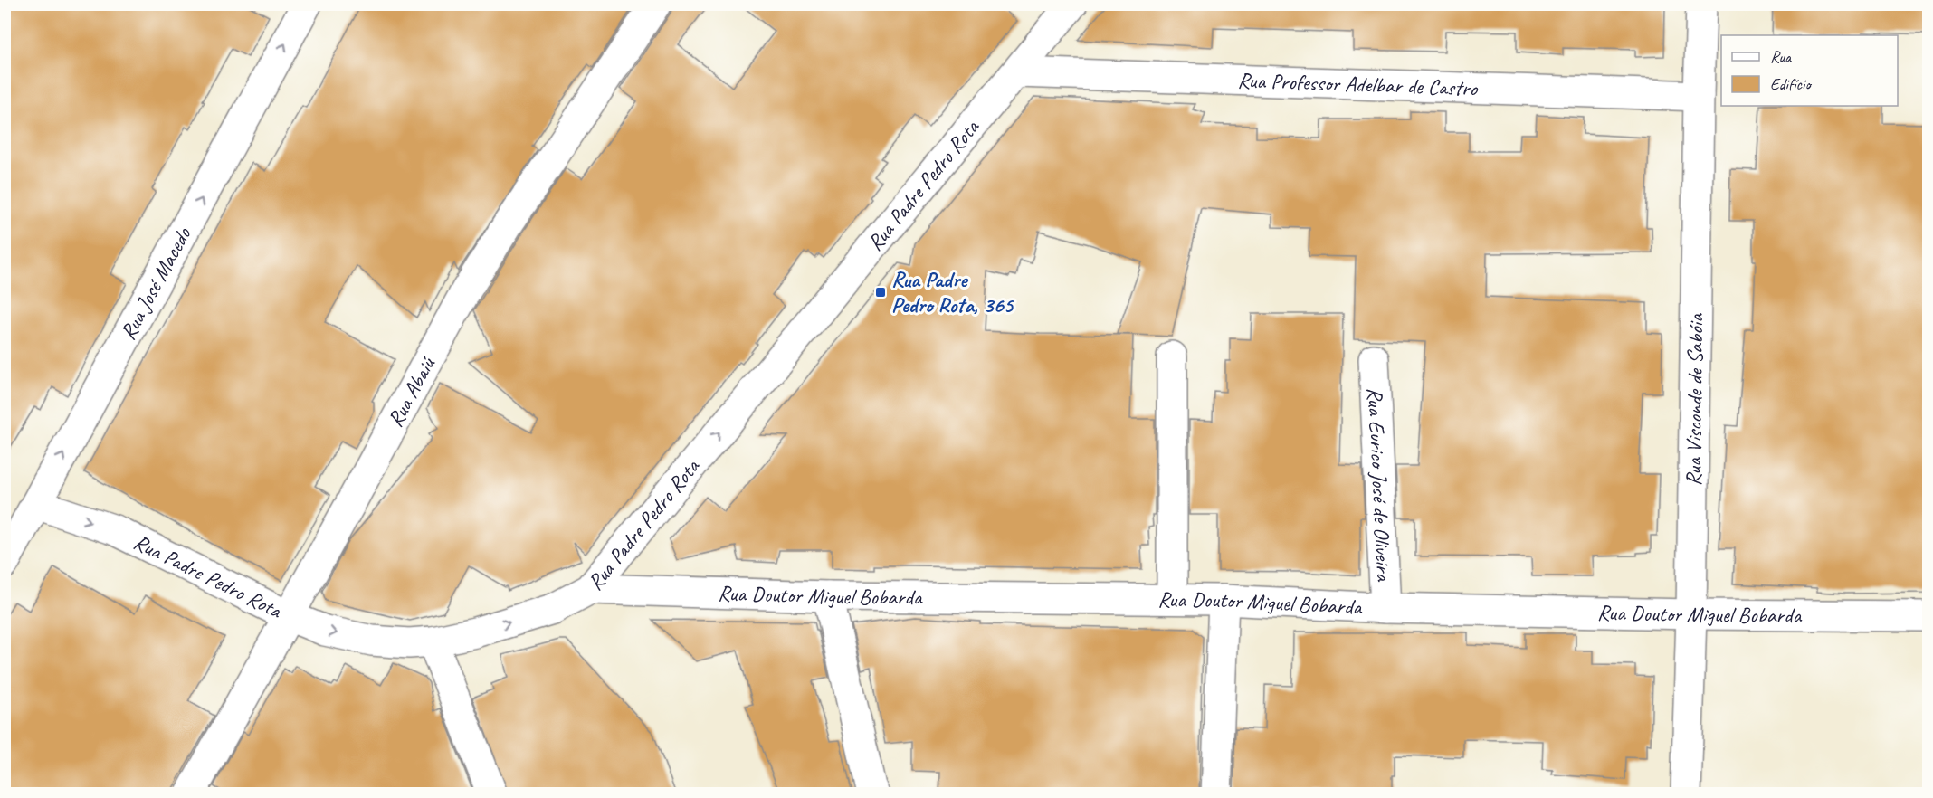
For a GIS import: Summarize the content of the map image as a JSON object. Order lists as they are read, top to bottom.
{
  "streets": {
    "street": [
      "Rua Professor Adelbar de Castro",
      "Rua Padre Pedro Rota",
      "Rua José Macedo",
      "Rua Abaiú",
      "Rua Visconde de Sabóia",
      "Rua Eurico José de Oliveira",
      "Rua Doutor Miguel Bobarda"
    ]
  },
  "crossings": [
    ["Rua Professor Adelbar de Castro", "Rua Padre Pedro Rota"],
    ["Rua Professor Adelbar de Castro", "Rua Visconde de Sabóia"],
    ["Rua Padre Pedro Rota", "Rua José Macedo"],
    ["Rua Padre Pedro Rota", "Rua Abaiú"],
    ["Rua Padre Pedro Rota", "Rua Doutor Miguel Bobarda"],
    ["Rua Visconde de Sabóia", "Rua Doutor Miguel Bobarda"],
    ["Rua Eurico José de Oliveira", "Rua Doutor Miguel Bobarda"]
  ],
  "one_way": ["Rua Padre Pedro Rota", "Rua José Macedo"],
  "places": {
    "transit": ["Rua Padre Pedro Rota, 365"]
  },
  "legend": ["Rua", "Edifício"]
}
